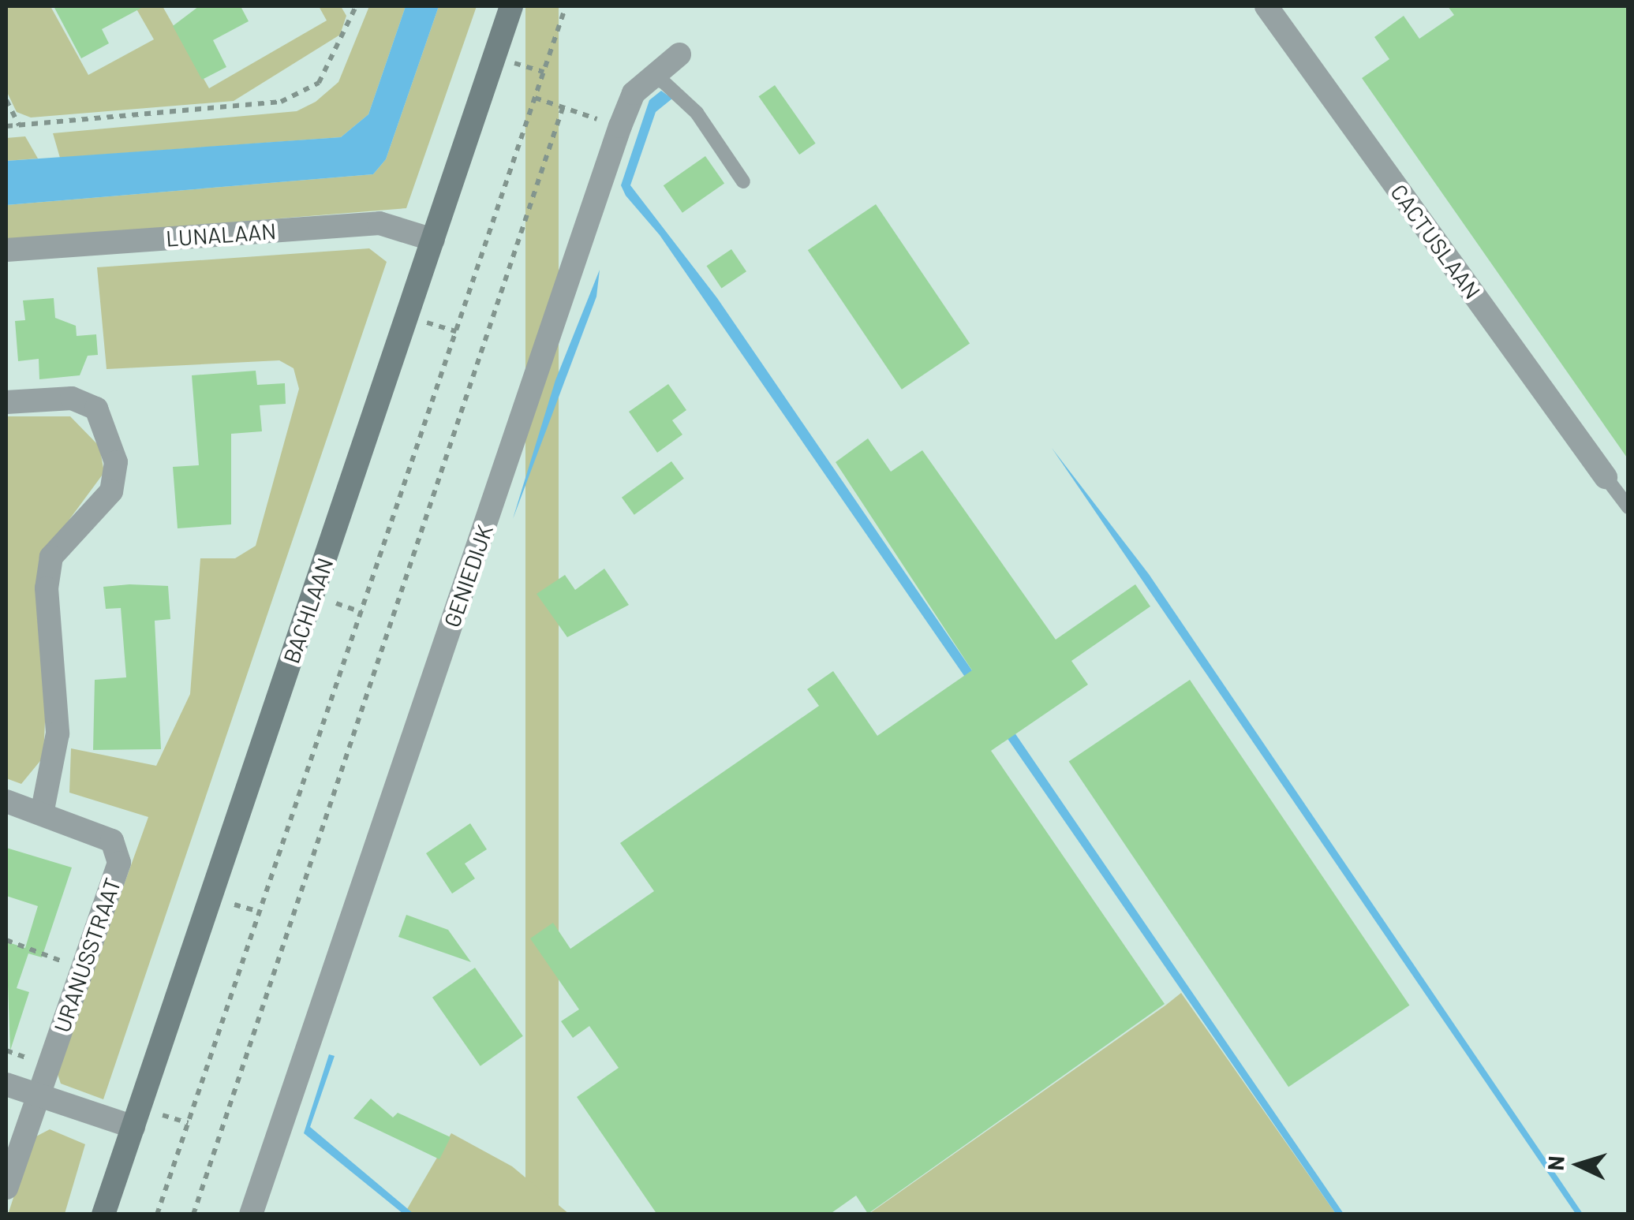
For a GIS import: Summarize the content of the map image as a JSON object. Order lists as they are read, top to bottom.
{
  "streets": {
    "main road": ["BACHLAAN"],
    "street": [
      "LUNALAAN",
      "CACTUSLAAN",
      "GENIEDIJK",
      "URANUSSTRAAT"
    ]
  },
  "crossings": [
    ["LUNALAAN", "BACHLAAN"]
  ],
  "north": "left"
}
